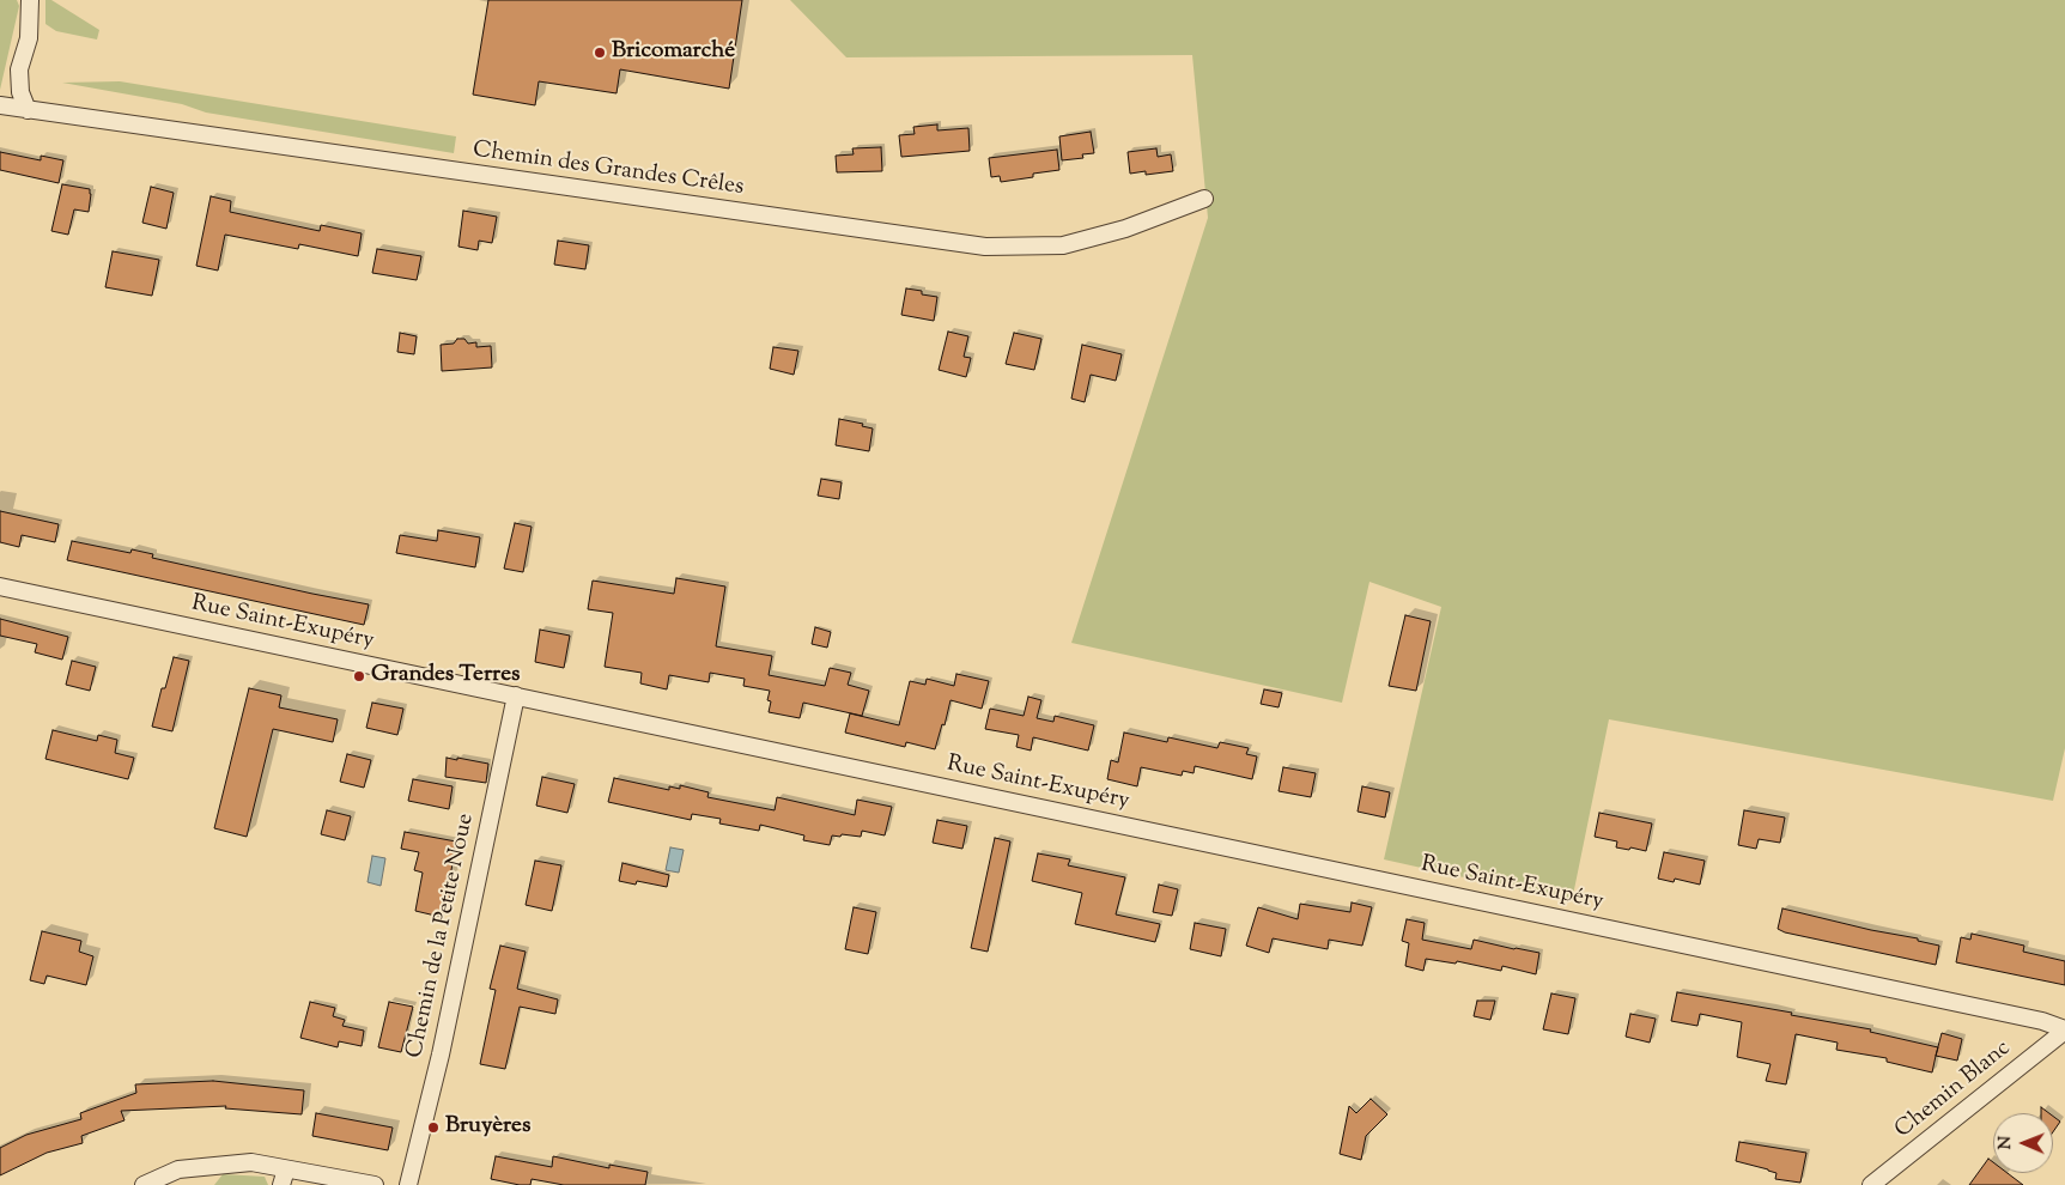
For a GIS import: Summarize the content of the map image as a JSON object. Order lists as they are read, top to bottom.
{
  "streets": {
    "street": [
      "Chemin des Grandes Crêles",
      "Rue Saint-Exupéry",
      "Chemin de la Petite Noue",
      "Chemin Blanc"
    ]
  },
  "crossings": [
    ["Rue Saint-Exupéry", "Chemin de la Petite Noue"],
    ["Rue Saint-Exupéry", "Chemin Blanc"]
  ],
  "places": ["Bricomarché", "Grandes Terres", "Bruyères"],
  "north": "left"
}
